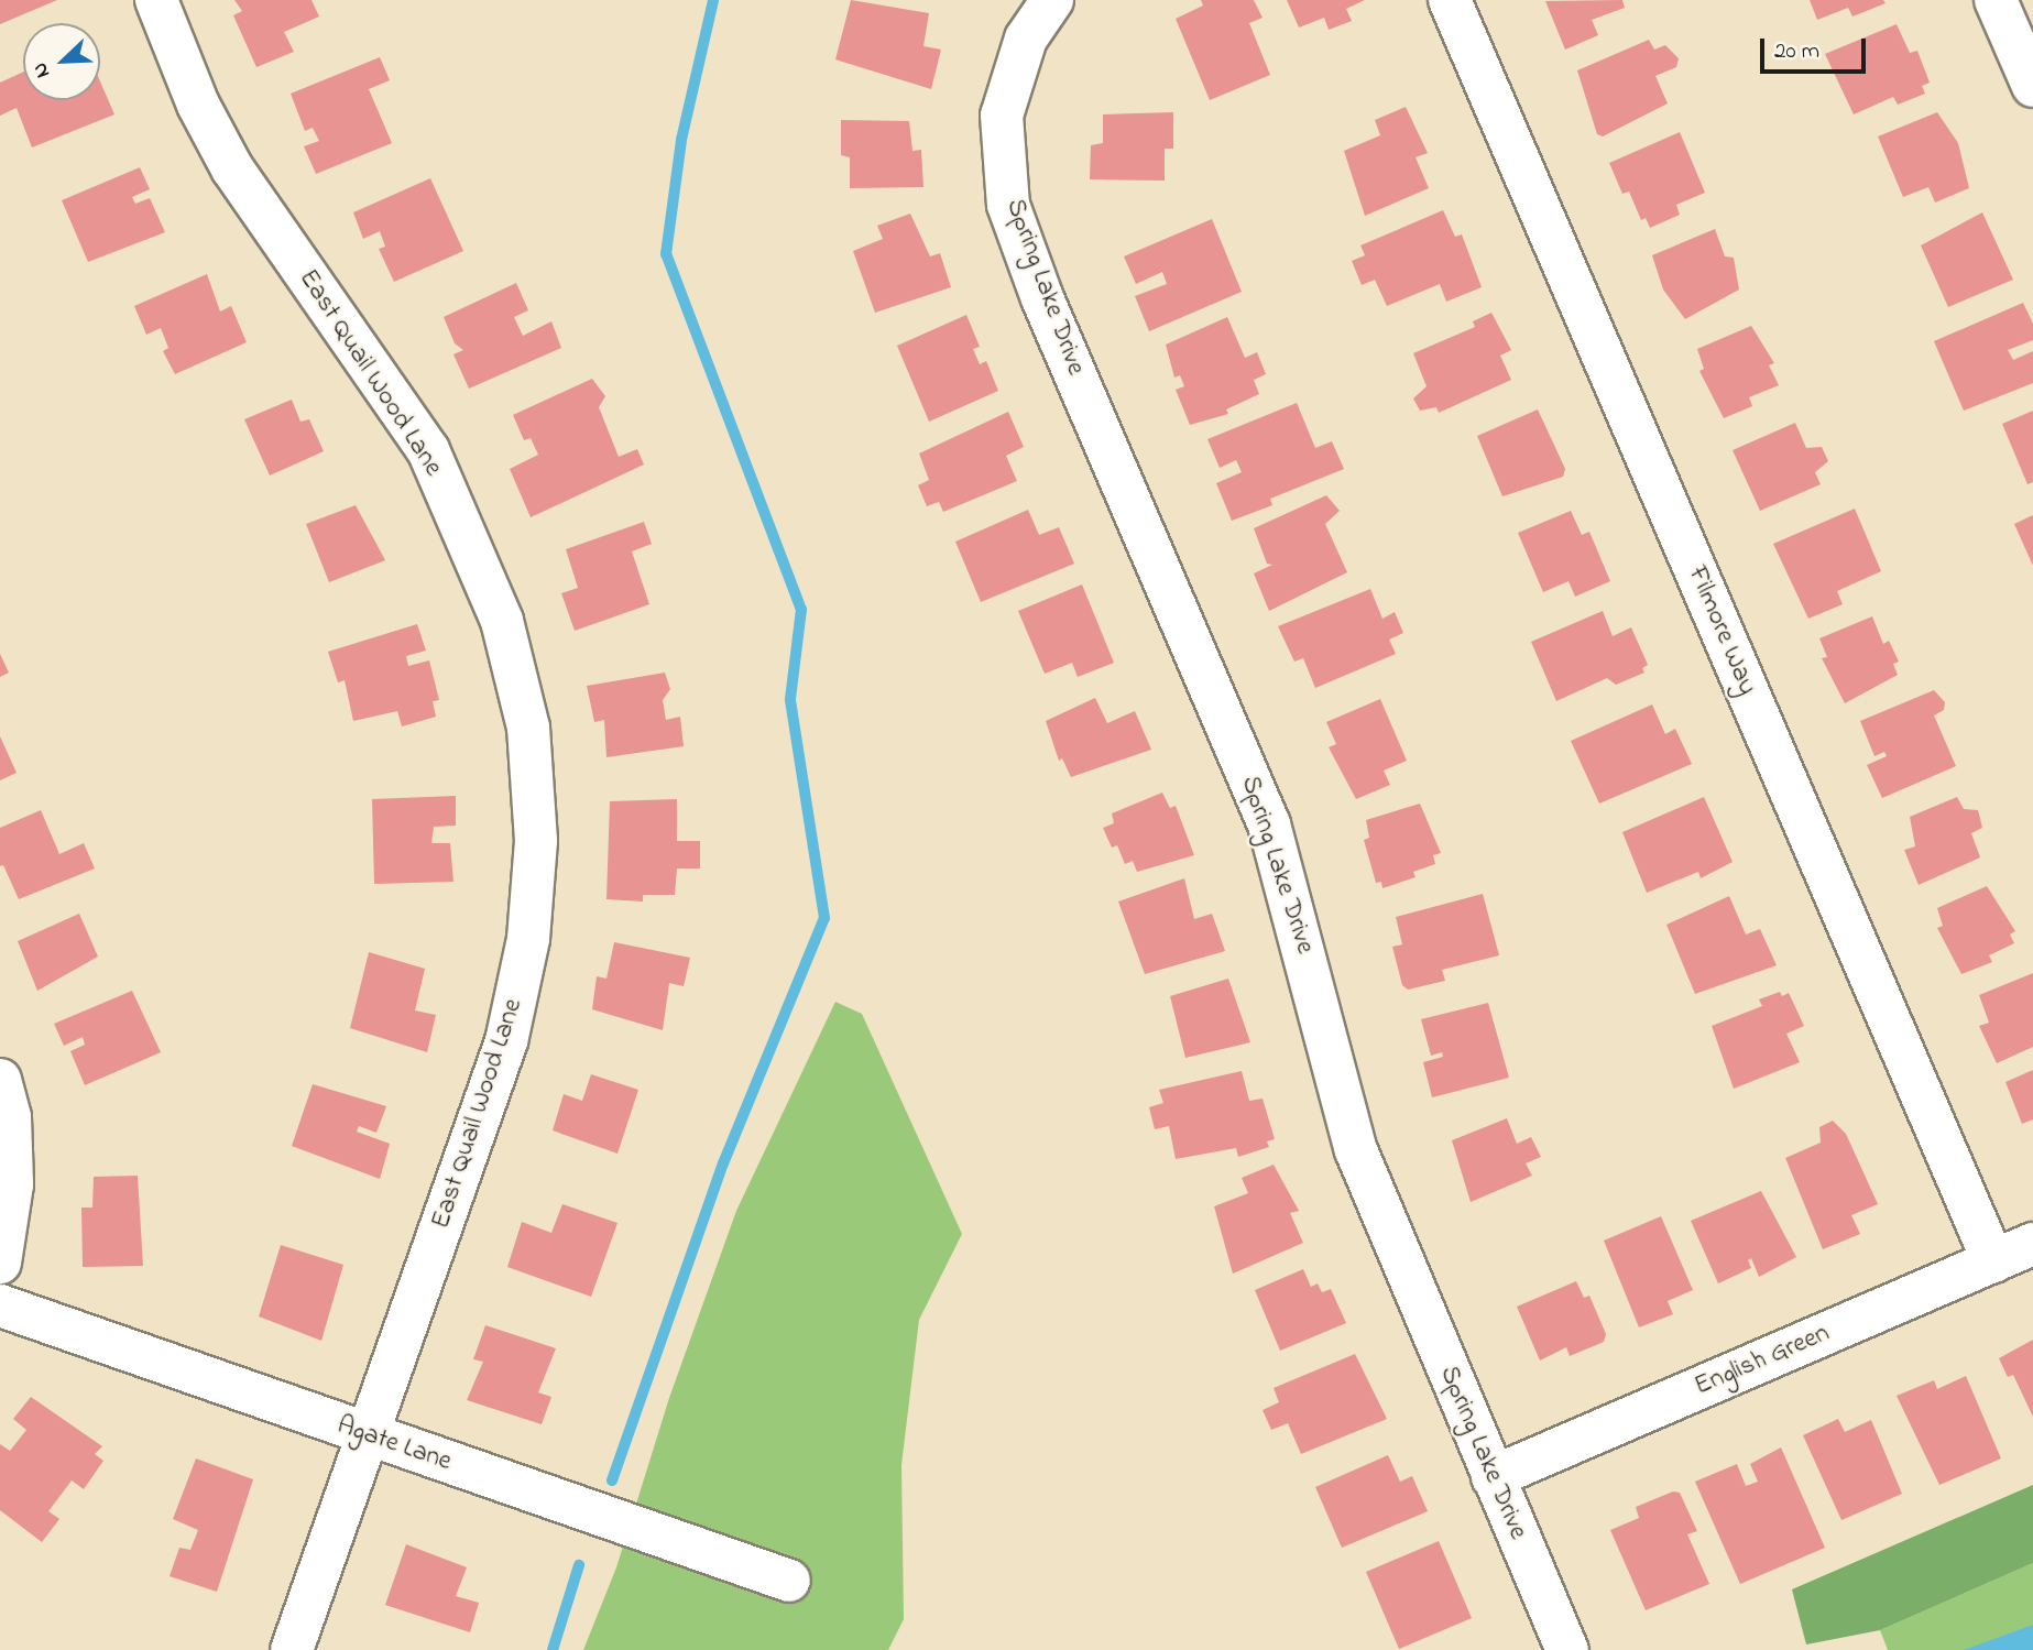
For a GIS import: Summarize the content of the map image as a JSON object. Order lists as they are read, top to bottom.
{
  "streets": {
    "street": [
      "Spring Lake Drive",
      "East Quail Wood Lane",
      "Filmore Way",
      "English Green",
      "Agate Lane"
    ]
  },
  "crossings": [
    ["Spring Lake Drive", "English Green"],
    ["East Quail Wood Lane", "Agate Lane"],
    ["Filmore Way", "English Green"]
  ],
  "scale_bar": "20 m",
  "north": "bottom left"
}
